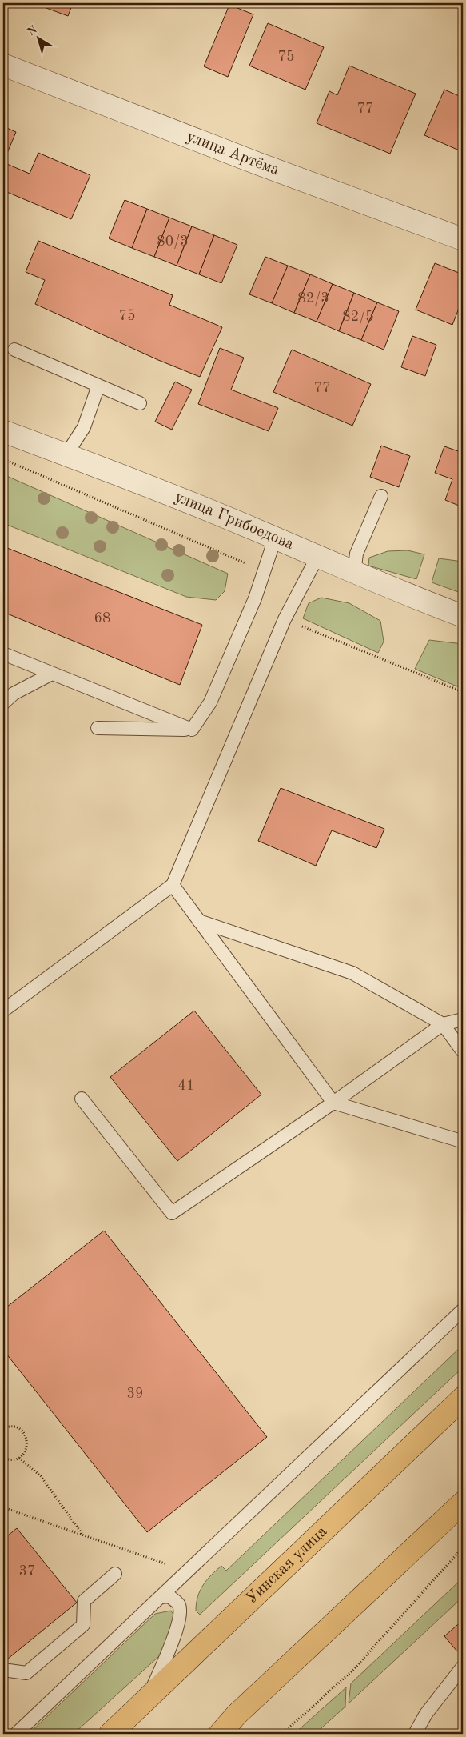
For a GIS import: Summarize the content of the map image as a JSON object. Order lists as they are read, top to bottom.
{
  "streets": {
    "main road": ["Уинская улица"],
    "street": ["улица Артёма", "улица Грибоедова"]
  },
  "house_numbers": [
    "75",
    "77",
    "80/3",
    "82/3",
    "75",
    "82/5",
    "77",
    "68",
    "41",
    "39",
    "37"
  ],
  "north": "top left"
}
